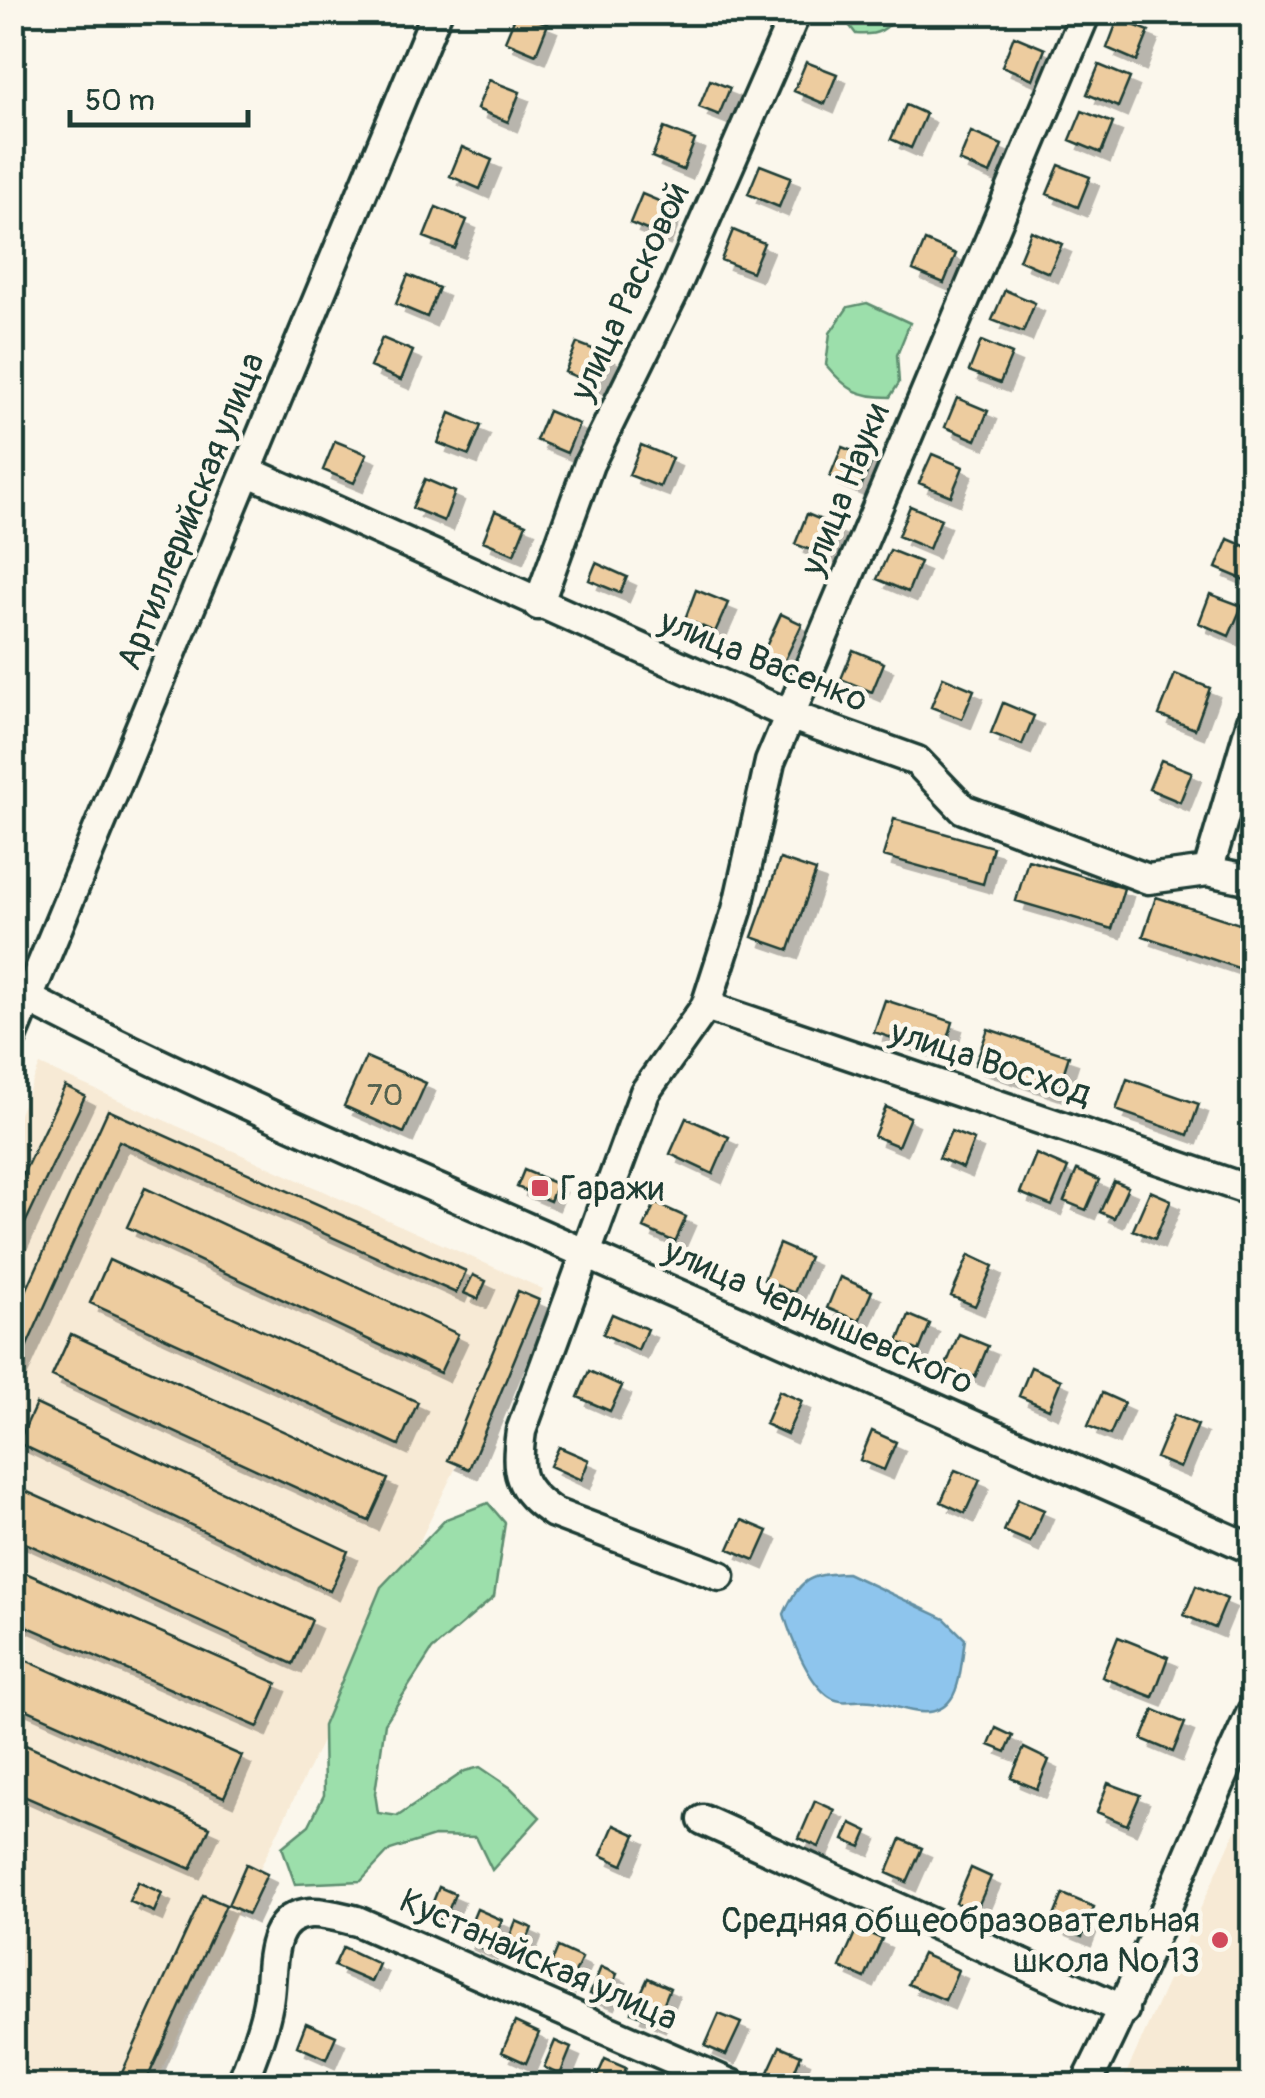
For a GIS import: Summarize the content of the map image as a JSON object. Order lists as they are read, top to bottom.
{
  "streets": {
    "street": [
      "улица Расковой",
      "улица Науки",
      "Артиллерийская улица",
      "улица Васенко",
      "улица Восход",
      "улица Чернышевского",
      "Кустанайская улица"
    ]
  },
  "crossings": [
    ["улица Расковой", "улица Васенко"],
    ["улица Науки", "улица Васенко"],
    ["улица Науки", "улица Восход"],
    ["улица Науки", "улица Чернышевского"],
    ["Артиллерийская улица", "улица Васенко"],
    ["Артиллерийская улица", "улица Чернышевского"]
  ],
  "places": {
    "transit": ["Гаражи"],
    "other": ["Средняя общеобразовательная школа № 13"]
  },
  "house_numbers": ["70"],
  "scale_bar": "50 m"
}
